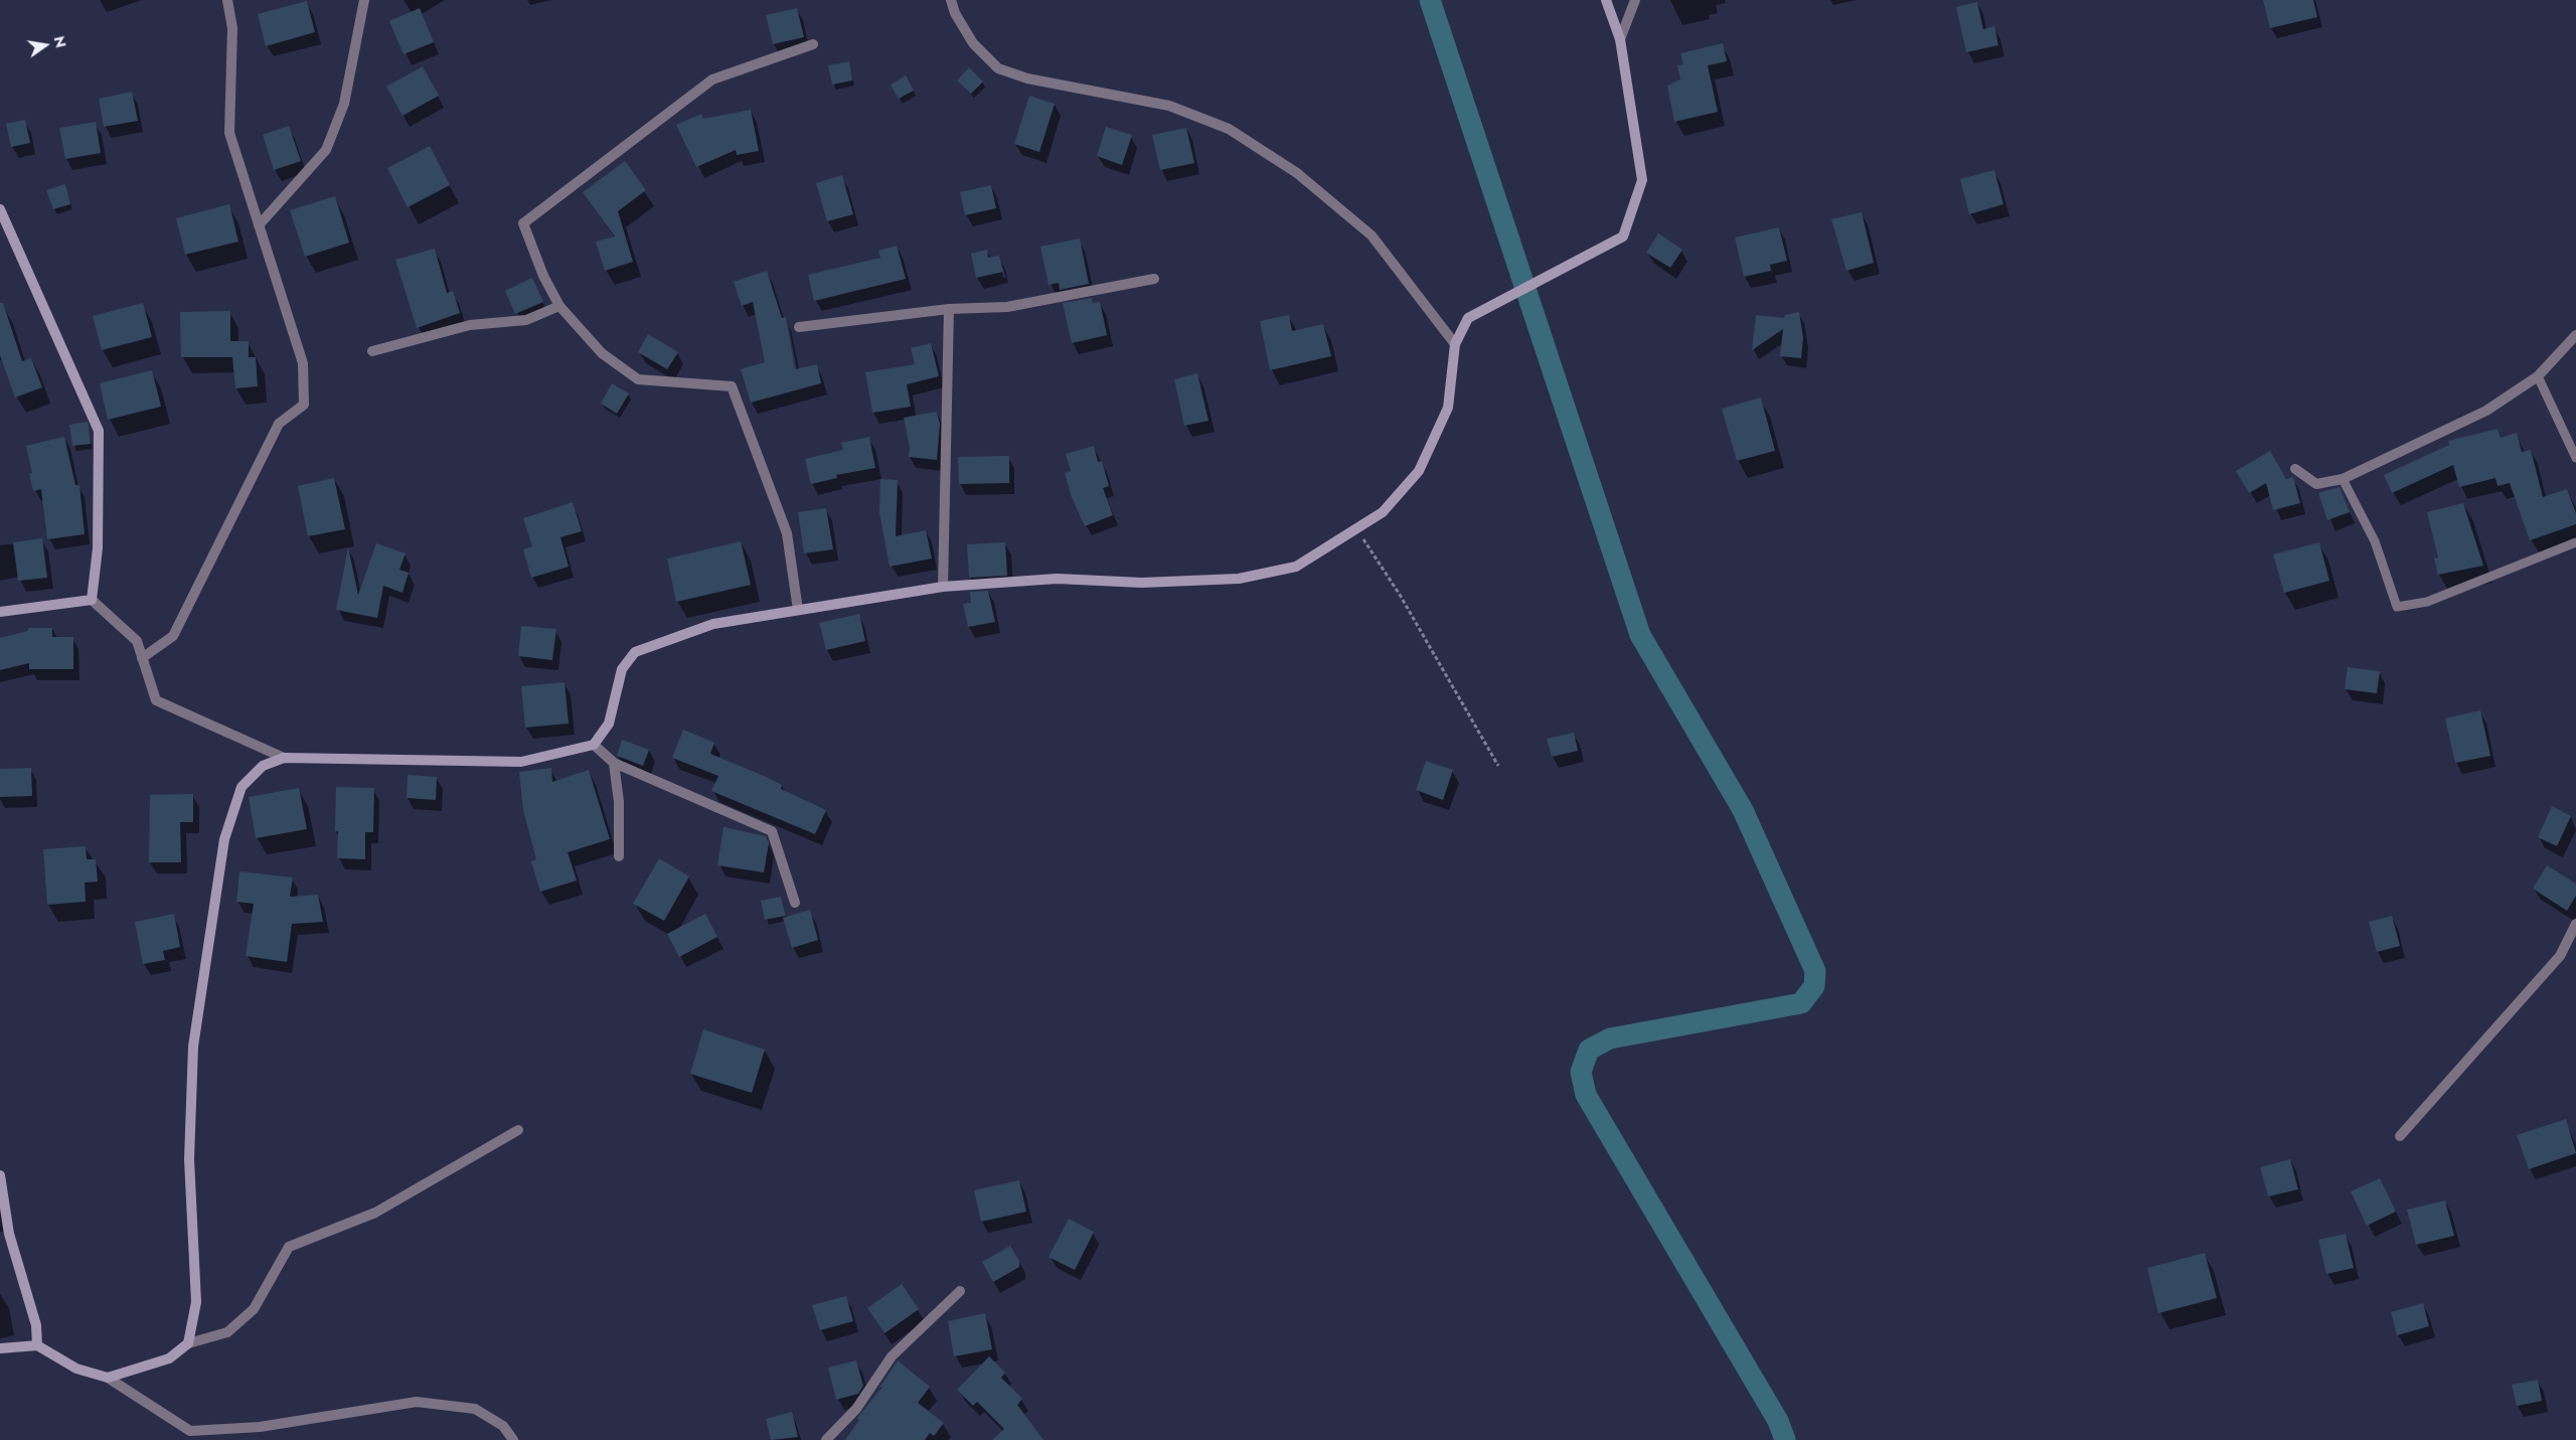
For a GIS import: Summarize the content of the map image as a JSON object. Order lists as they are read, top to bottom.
{
  "north": "right"
}
